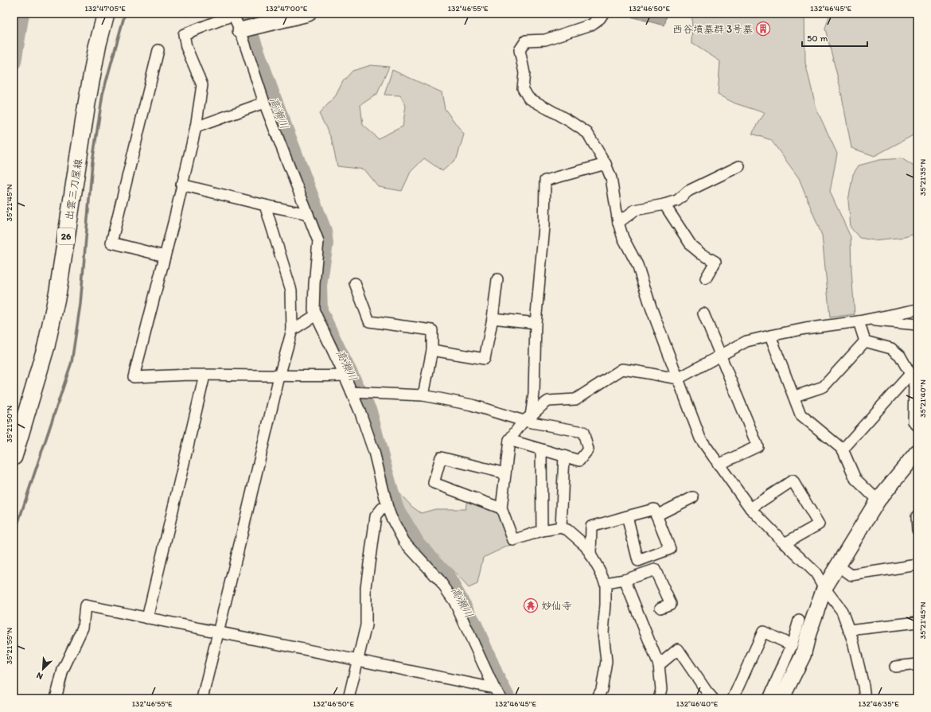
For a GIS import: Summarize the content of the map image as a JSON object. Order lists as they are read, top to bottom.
{
  "streets": {
    "main road": ["出雲三刀屋線", "26"]
  },
  "water": ["高瀬川"],
  "places": {
    "building": ["西谷墳墓群 3号墓"],
    "temple": ["妙仙寺"]
  },
  "scale_bar": "50 m",
  "north": "bottom left",
  "coordinates": [
    "132°47'05\"E",
    "132°47'00\"E",
    "132°46'55\"E",
    "132°46'50\"E",
    "132°46'45\"E",
    "35°21'35\"N",
    "35°21'45\"N",
    "35°21'40\"N",
    "35°21'50\"N",
    "35°21'55\"N",
    "132°46'40\"E",
    "132°46'35\"E"
  ]
}
